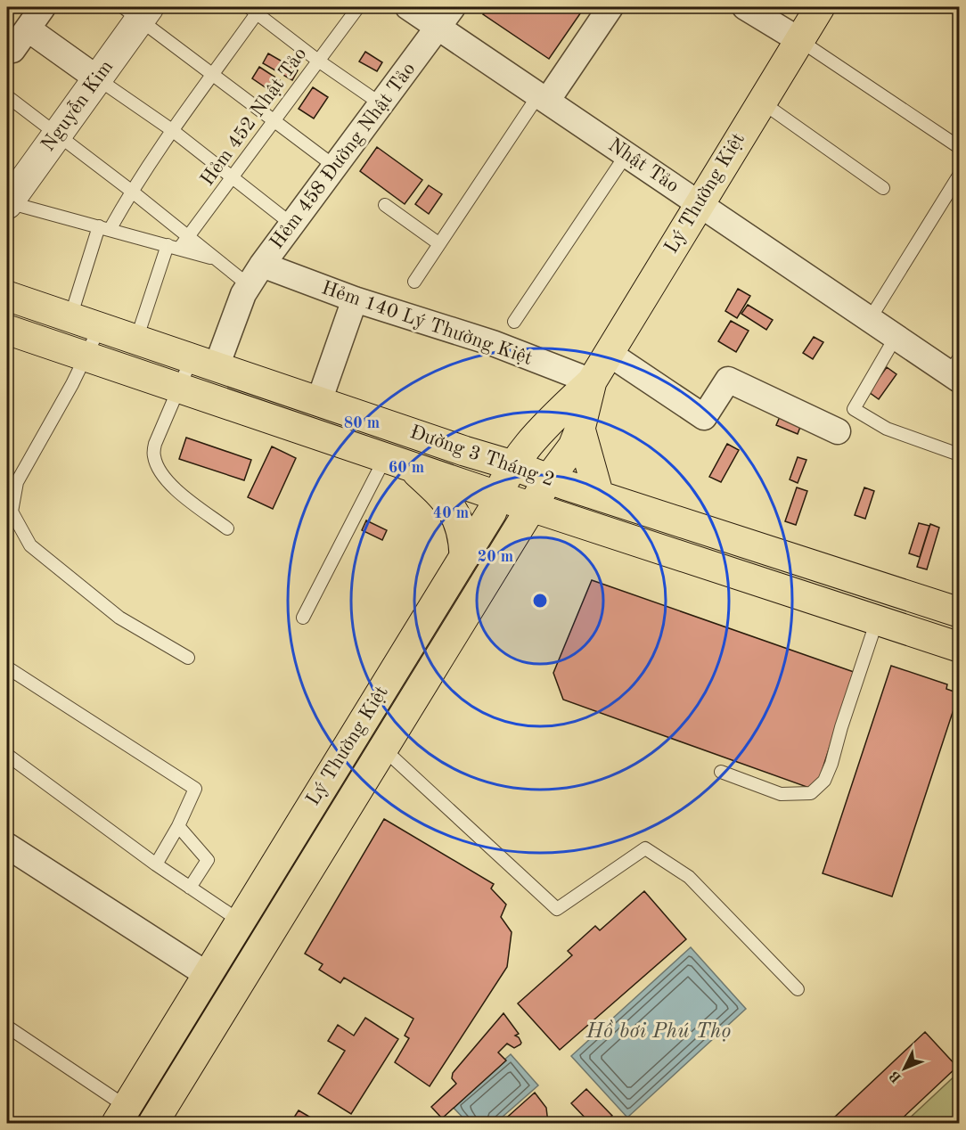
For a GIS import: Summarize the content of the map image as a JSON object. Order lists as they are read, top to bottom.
{
  "streets": {
    "main road": ["Lý Thường Kiệt", "Đường 3 Tháng 2"],
    "street": [
      "Nguyễn Kim",
      "Hẻm 458 Đường Nhật Tảo",
      "Nhật Tảo",
      "Hẻm 140 Lý Thường Kiệt"
    ],
    "lane": ["Hẻm 452 Nhật Tảo"]
  },
  "crossings": [
    ["Hẻm 458 Đường Nhật Tảo", "Nhật Tảo"],
    ["Hẻm 458 Đường Nhật Tảo", "Hẻm 140 Lý Thường Kiệt"],
    ["Hẻm 458 Đường Nhật Tảo", "Đường 3 Tháng 2"],
    ["Nhật Tảo", "Lý Thường Kiệt"],
    ["Lý Thường Kiệt", "Hẻm 140 Lý Thường Kiệt"],
    ["Lý Thường Kiệt", "Đường 3 Tháng 2"]
  ],
  "water": ["Hồ bơi Phú Thọ"],
  "north": "bottom left",
  "rings": [
    "80 m",
    "60 m",
    "40 m",
    "20 m"
  ]
}
